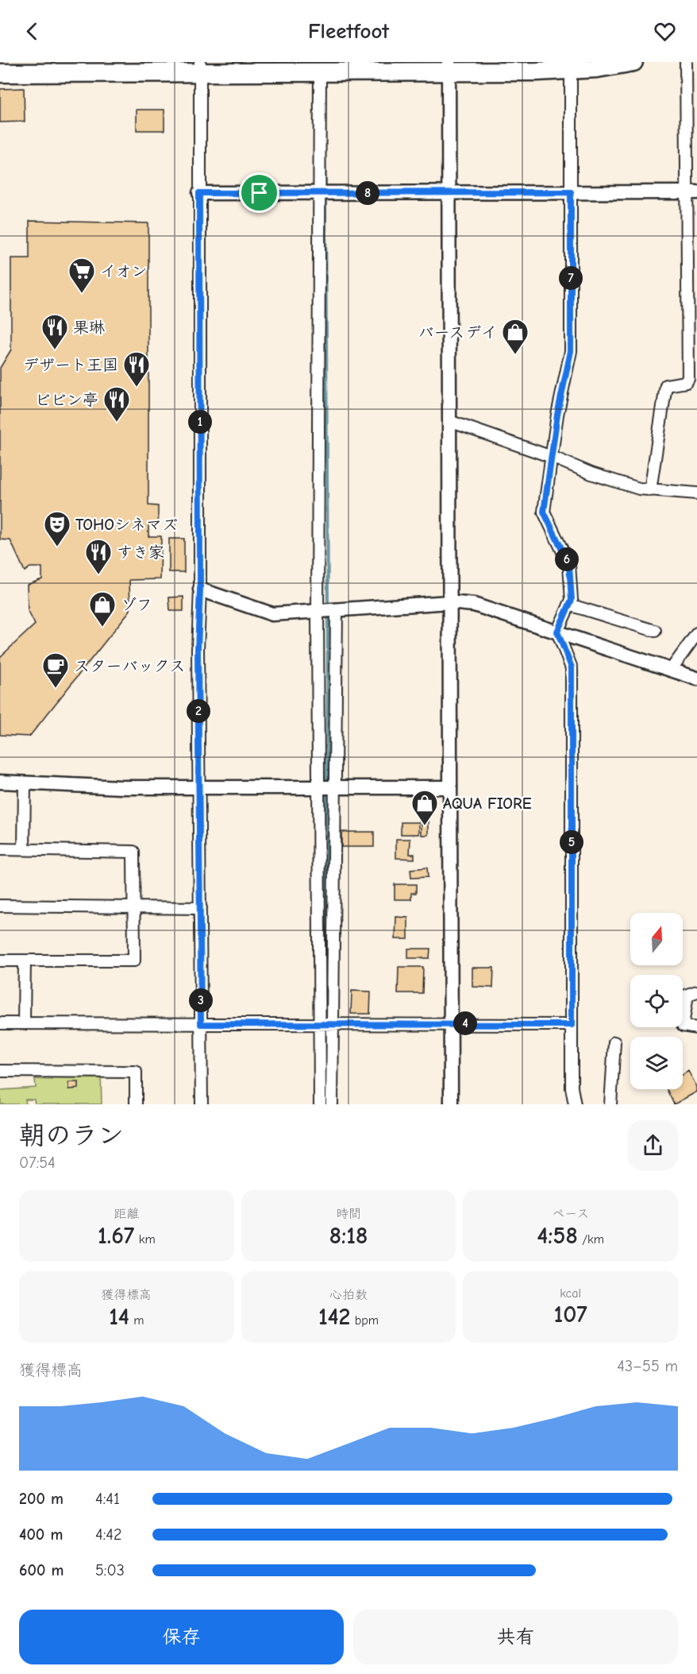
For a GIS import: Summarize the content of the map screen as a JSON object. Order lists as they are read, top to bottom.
{
  "places": {
    "supermarket": ["イオン"],
    "restaurant": [
      "果琳",
      "デザート王国",
      "ビビン亭",
      "すき家"
    ],
    "shop": ["バースデイ", "ゾフ", "AQUA FIORE"],
    "theatre": ["TOHOシネマズ"],
    "cafe": ["スターバックス"]
  },
  "north": "top",
  "page": {
    "header": "Fleetfoot",
    "pins": [
      "8",
      "7",
      "1",
      "6",
      "2",
      "5",
      "3",
      "4"
    ],
    "heading": ["朝のラン", "07:54"],
    "stats": [
      ["距離", "1.67 km"],
      ["時間", "8:18"],
      ["ペース", "4:58 /km"],
      ["獲得標高", "14 m"],
      ["心拍数", "142 bpm"],
      ["kcal", "107"]
    ],
    "chart": ["獲得標高", "43–55 m"],
    "list": [
      {
        "name": "200 m",
        "note": "4:41"
      },
      {
        "name": "400 m",
        "note": "4:42"
      },
      {
        "name": "600 m",
        "note": "5:03"
      }
    ],
    "buttons": ["保存", "共有"]
  }
}
